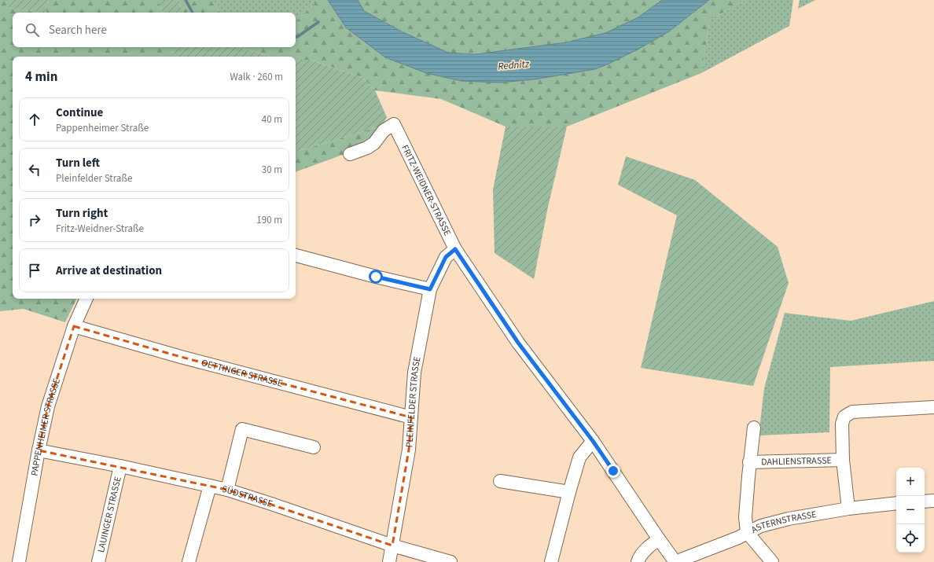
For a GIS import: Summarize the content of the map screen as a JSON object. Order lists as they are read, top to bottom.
{
  "streets": {
    "street": [
      "FRITZ-WEIDNER-STRASSE",
      "OETTINGER STRASSE",
      "PLEINFELDER STRASSE",
      "PAPPENHEIMER STRASSE",
      "DAHLIENSTRASSE",
      "SÜDSTRASSE",
      "LAUINGER STRASSE",
      "ASTERNSTRASSE"
    ]
  },
  "crossings": [
    ["FRITZ-WEIDNER-STRASSE", "PLEINFELDER STRASSE"],
    ["FRITZ-WEIDNER-STRASSE", "ASTERNSTRASSE"],
    ["OETTINGER STRASSE", "PLEINFELDER STRASSE"],
    ["OETTINGER STRASSE", "PAPPENHEIMER STRASSE"],
    ["PLEINFELDER STRASSE", "SÜDSTRASSE"],
    ["PAPPENHEIMER STRASSE", "SÜDSTRASSE"],
    ["DAHLIENSTRASSE", "ASTERNSTRASSE"],
    ["SÜDSTRASSE", "LAUINGER STRASSE"]
  ],
  "water": ["Rednitz"],
  "page": {
    "search": "Search here",
    "heading": ["4 min", "Walk · 260 m"],
    "list": [
      ["Continue", "Pappenheimer Straße", "40 m"],
      ["Turn left", "Pleinfelder Straße", "30 m"],
      ["Turn right", "Fritz-Weidner-Straße", "190 m"],
      "Arrive at destination"
    ],
    "map_buttons": ["+", "−"]
  }
}
